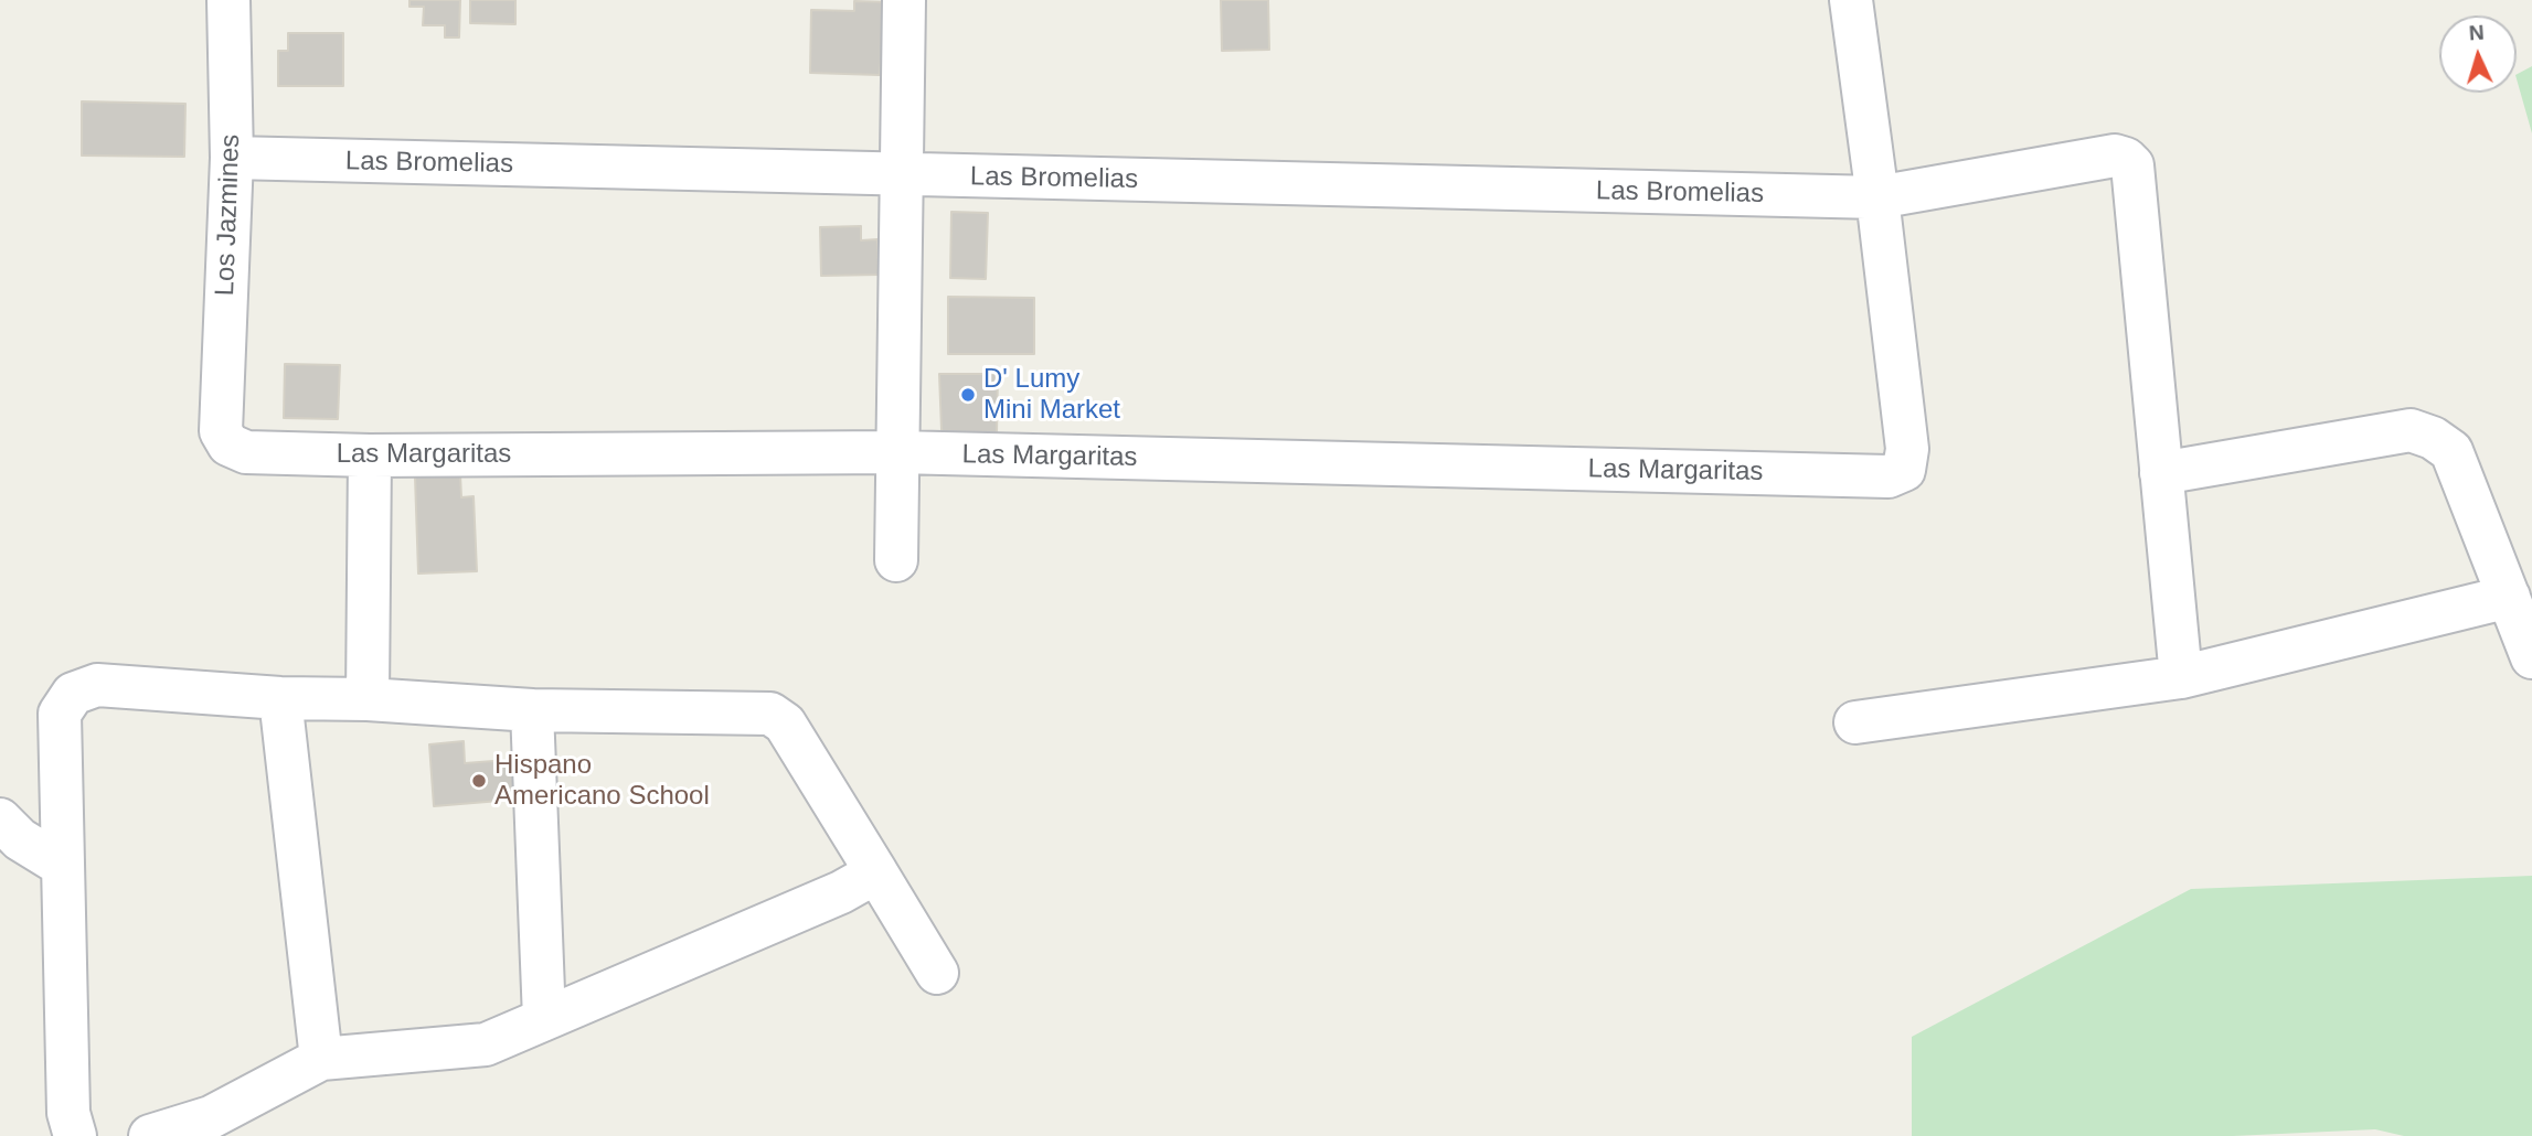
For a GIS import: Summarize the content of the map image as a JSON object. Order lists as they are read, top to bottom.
{
  "streets": {
    "street": ["Las Bromelias", "Los Jazmines", "Las Margaritas"]
  },
  "crossings": [
    ["Las Bromelias", "Los Jazmines"],
    ["Las Bromelias", "Las Margaritas"],
    ["Los Jazmines", "Las Margaritas"]
  ],
  "places": ["D' Lumy Mini Market", "Hispano Americano School"],
  "north": "top"
}
